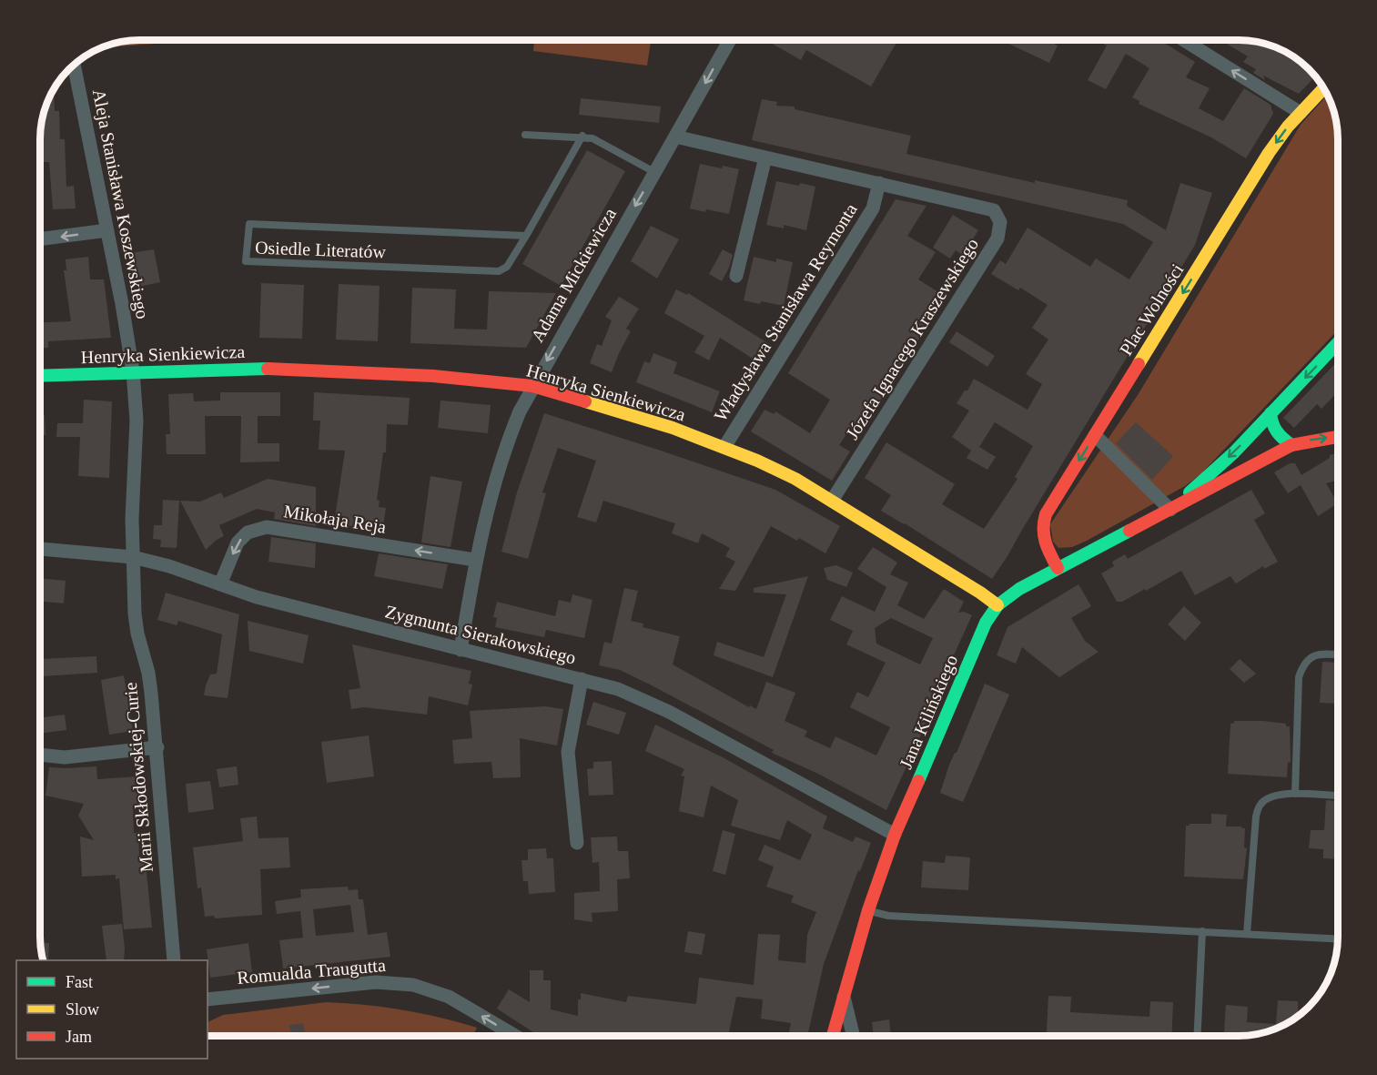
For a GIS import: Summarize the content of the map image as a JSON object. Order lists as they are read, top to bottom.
{
  "streets": {
    "street": [
      "Aleja Stanisława Koszewskiego",
      "Adama Mickiewicza",
      "Plac Wolności",
      "Władysława Stanisława Reymonta",
      "Józefa Ignacego Kraszewskiego",
      "Henryka Sienkiewicza",
      "Mikołaja Reja",
      "Zygmunta Sierakowskiego",
      "Jana Kilińskiego",
      "Marii Skłodowskiej-Curie",
      "Romualda Traugutta"
    ],
    "lane": ["Osiedle Literatów"]
  },
  "crossings": [
    ["Aleja Stanisława Koszewskiego", "Henryka Sienkiewicza"],
    ["Aleja Stanisława Koszewskiego", "Zygmunta Sierakowskiego"],
    ["Aleja Stanisława Koszewskiego", "Marii Skłodowskiej-Curie"],
    ["Adama Mickiewicza", "Władysława Stanisława Reymonta"],
    ["Adama Mickiewicza", "Henryka Sienkiewicza"],
    ["Adama Mickiewicza", "Mikołaja Reja"],
    ["Adama Mickiewicza", "Zygmunta Sierakowskiego"],
    ["Władysława Stanisława Reymonta", "Józefa Ignacego Kraszewskiego"],
    ["Władysława Stanisława Reymonta", "Henryka Sienkiewicza"],
    ["Józefa Ignacego Kraszewskiego", "Henryka Sienkiewicza"],
    ["Henryka Sienkiewicza", "Jana Kilińskiego"],
    ["Mikołaja Reja", "Zygmunta Sierakowskiego"],
    ["Zygmunta Sierakowskiego", "Jana Kilińskiego"],
    ["Zygmunta Sierakowskiego", "Marii Skłodowskiej-Curie"]
  ],
  "one_way": [
    "Adama Mickiewicza",
    "Plac Wolności",
    "Mikołaja Reja",
    "Romualda Traugutta"
  ],
  "legend": ["Fast", "Slow", "Jam"]
}
